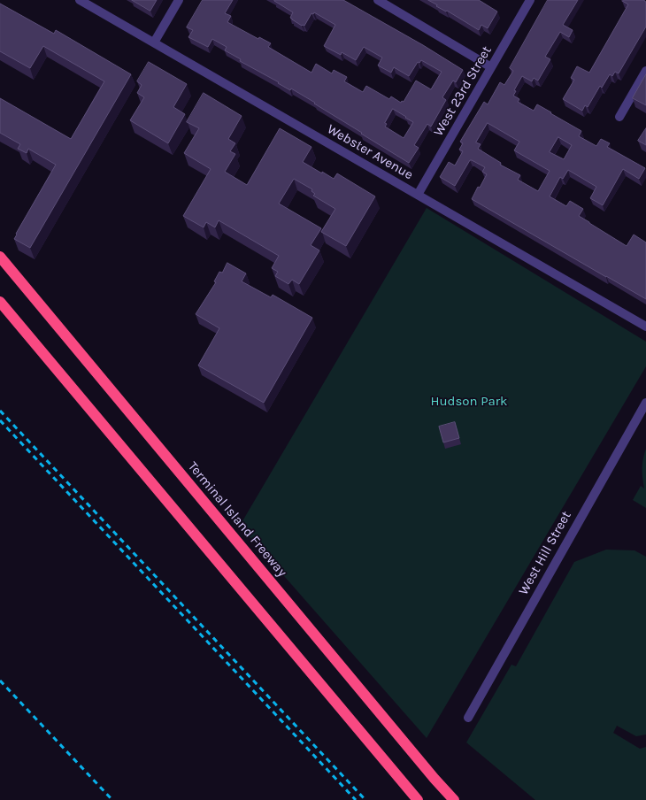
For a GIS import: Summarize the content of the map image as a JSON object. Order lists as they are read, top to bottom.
{
  "streets": {
    "highway": ["Terminal Island Freeway"],
    "street": ["West 23rd Street", "Webster Avenue", "West Hill Street"]
  },
  "crossings": [
    ["West 23rd Street", "Webster Avenue"]
  ],
  "parks": ["Hudson Park"]
}
